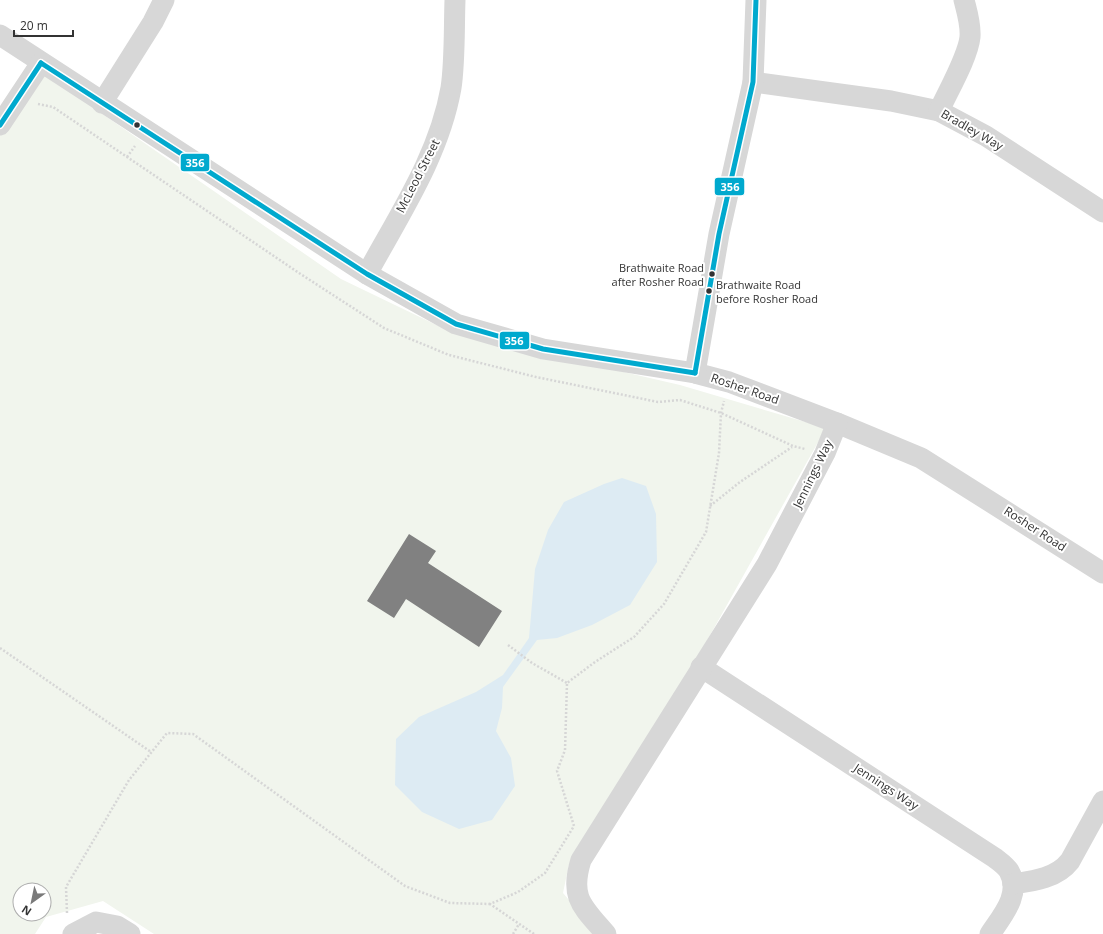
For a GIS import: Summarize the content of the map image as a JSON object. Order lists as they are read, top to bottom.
{
  "streets": {
    "street": [
      "Bradley Way",
      "McLeod Street",
      "Rosher Road",
      "Jennings Way"
    ]
  },
  "crossings": [
    ["McLeod Street", "Rosher Road"],
    ["Rosher Road", "Jennings Way"]
  ],
  "places": ["Brathwaite Road after Rosher Road", "Brathwaite Road before Rosher Road"],
  "lines": ["transit line 356"],
  "scale_bar": "20 m",
  "north": "bottom left"
}
